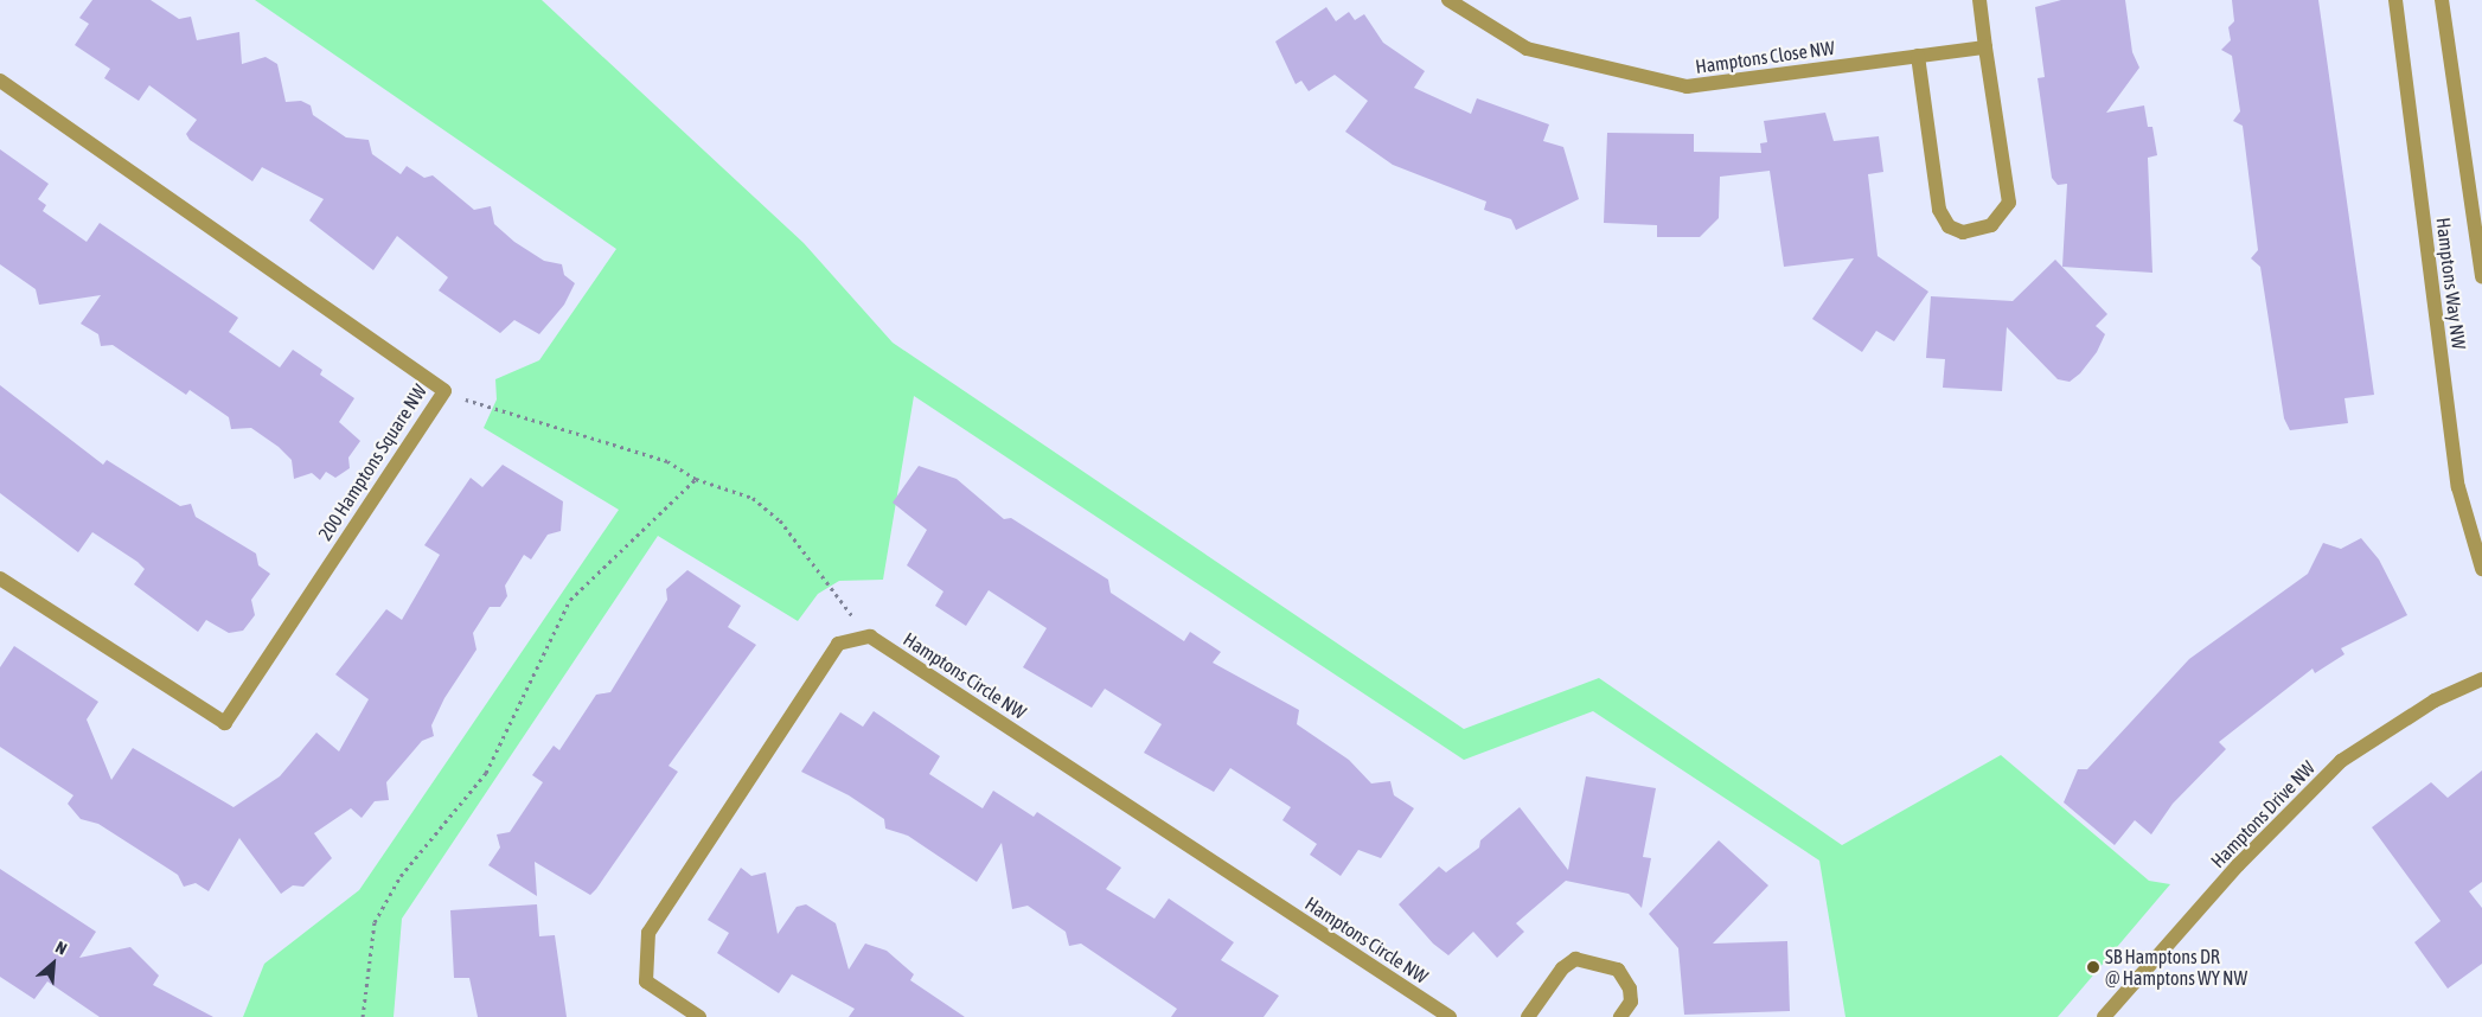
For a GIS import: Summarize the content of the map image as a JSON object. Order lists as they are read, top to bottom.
{
  "streets": {
    "street": [
      "Hamptons Close NW",
      "Hamptons Way NW",
      "200 Hamptons Square NW",
      "Hamptons Circle NW",
      "Hamptons Drive NW"
    ]
  },
  "places": ["SB Hamptons DR @ Hamptons WY NW"],
  "north": "top right"
}
